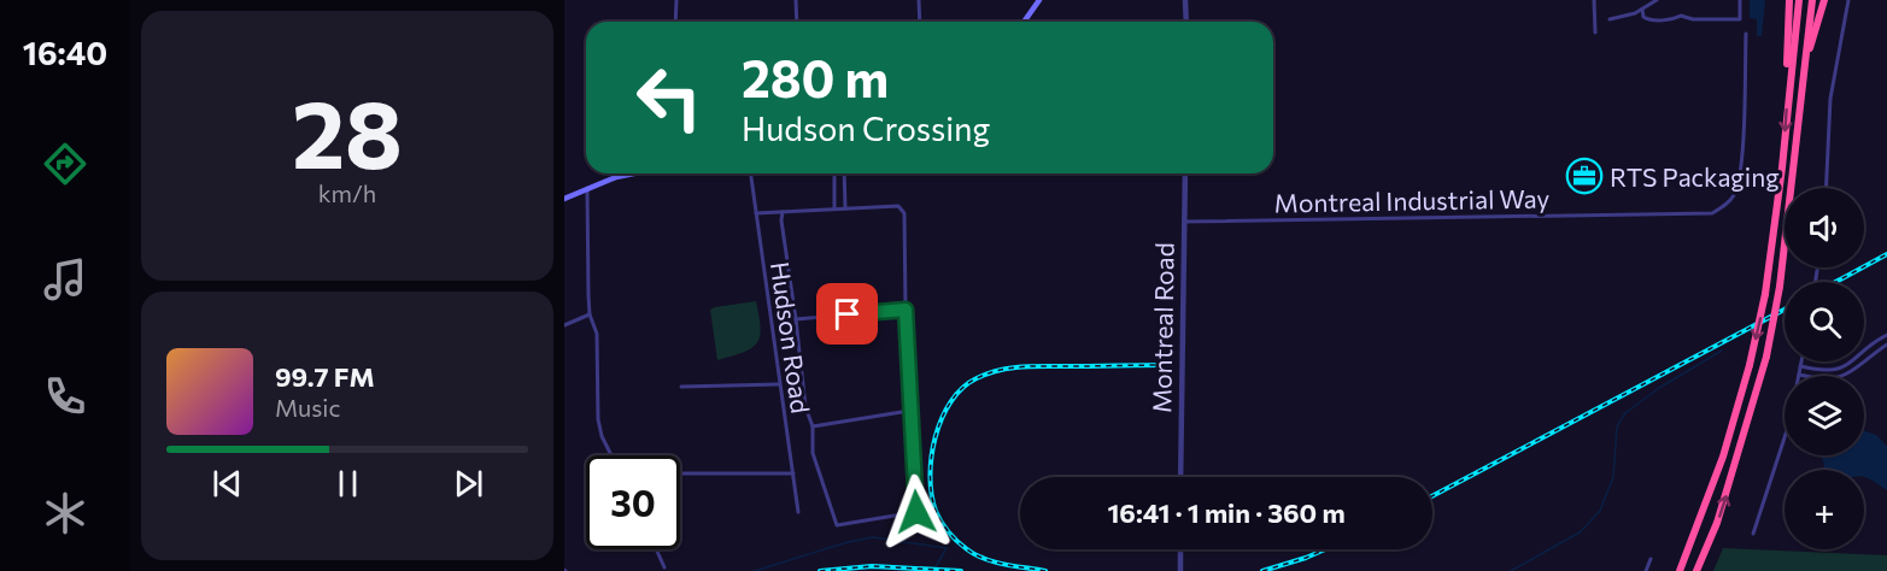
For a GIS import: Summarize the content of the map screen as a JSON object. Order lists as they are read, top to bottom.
{
  "streets": {
    "street": ["Montreal Industrial Way", "Montreal Road", "Hudson Road"]
  },
  "crossings": [
    ["Montreal Industrial Way", "Montreal Road"]
  ],
  "places": {
    "office": ["RTS Packaging"]
  },
  "page": {
    "tabs": "16:40",
    "tile": ["28", "km/h"],
    "turn": ["280 m", "Hudson Crossing"],
    "map_buttons": "+",
    "song": ["99.7 FM", "Music"],
    "limit": "30",
    "trip": "16:41 · 1 min · 360 m"
  }
}
